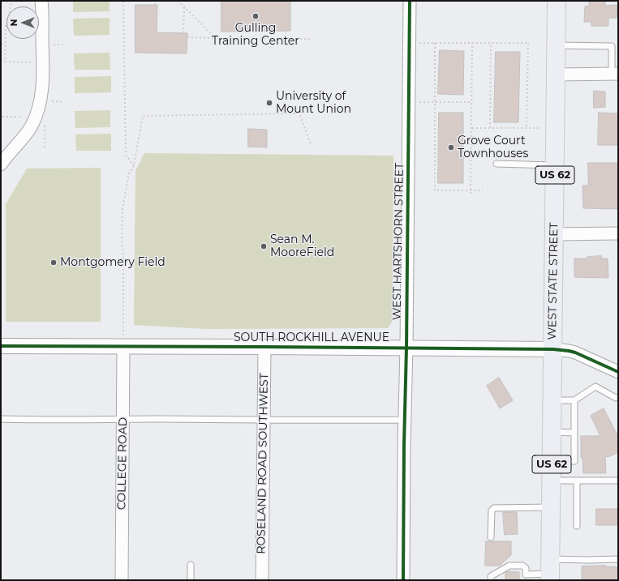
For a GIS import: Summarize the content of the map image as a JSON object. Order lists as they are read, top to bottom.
{
  "streets": {
    "highway": ["US 62", "WEST STATE STREET"],
    "street": [
      "WEST HARTSHORN STREET",
      "SOUTH ROCKHILL AVENUE",
      "COLLEGE ROAD",
      "ROSELAND ROAD SOUTHWEST"
    ]
  },
  "crossings": [
    ["WEST HARTSHORN STREET", "SOUTH ROCKHILL AVENUE"],
    ["WEST STATE STREET", "SOUTH ROCKHILL AVENUE"],
    ["SOUTH ROCKHILL AVENUE", "COLLEGE ROAD"],
    ["SOUTH ROCKHILL AVENUE", "ROSELAND ROAD SOUTHWEST"]
  ],
  "places": [
    "Gulling Training Center",
    "University of Mount Union",
    "Grove Court Townhouses",
    "Sean M. MooreField",
    "Montgomery Field"
  ],
  "north": "left"
}
